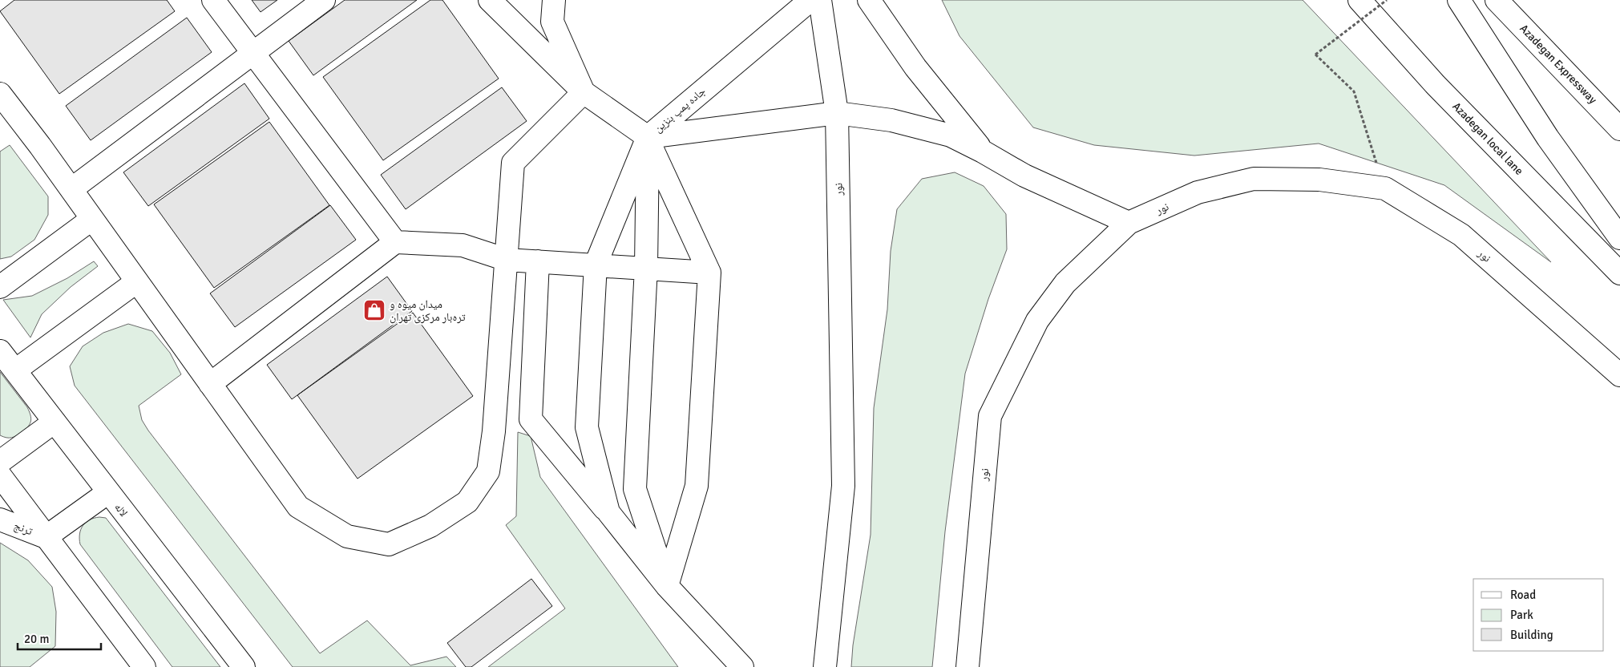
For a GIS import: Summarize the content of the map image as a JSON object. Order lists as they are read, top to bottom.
{
  "streets": {
    "main road": [
      "Azadegan Expressway",
      "جاده پمپ بنزین",
      "Azadegan local lane",
      "نور",
      "لاله",
      "ترنج"
    ]
  },
  "places": {
    "shop": ["میدان میوه و تره‌بار مرکزی تهران"]
  },
  "legend": ["Road", "Park", "Building"],
  "scale_bar": "20 m"
}
